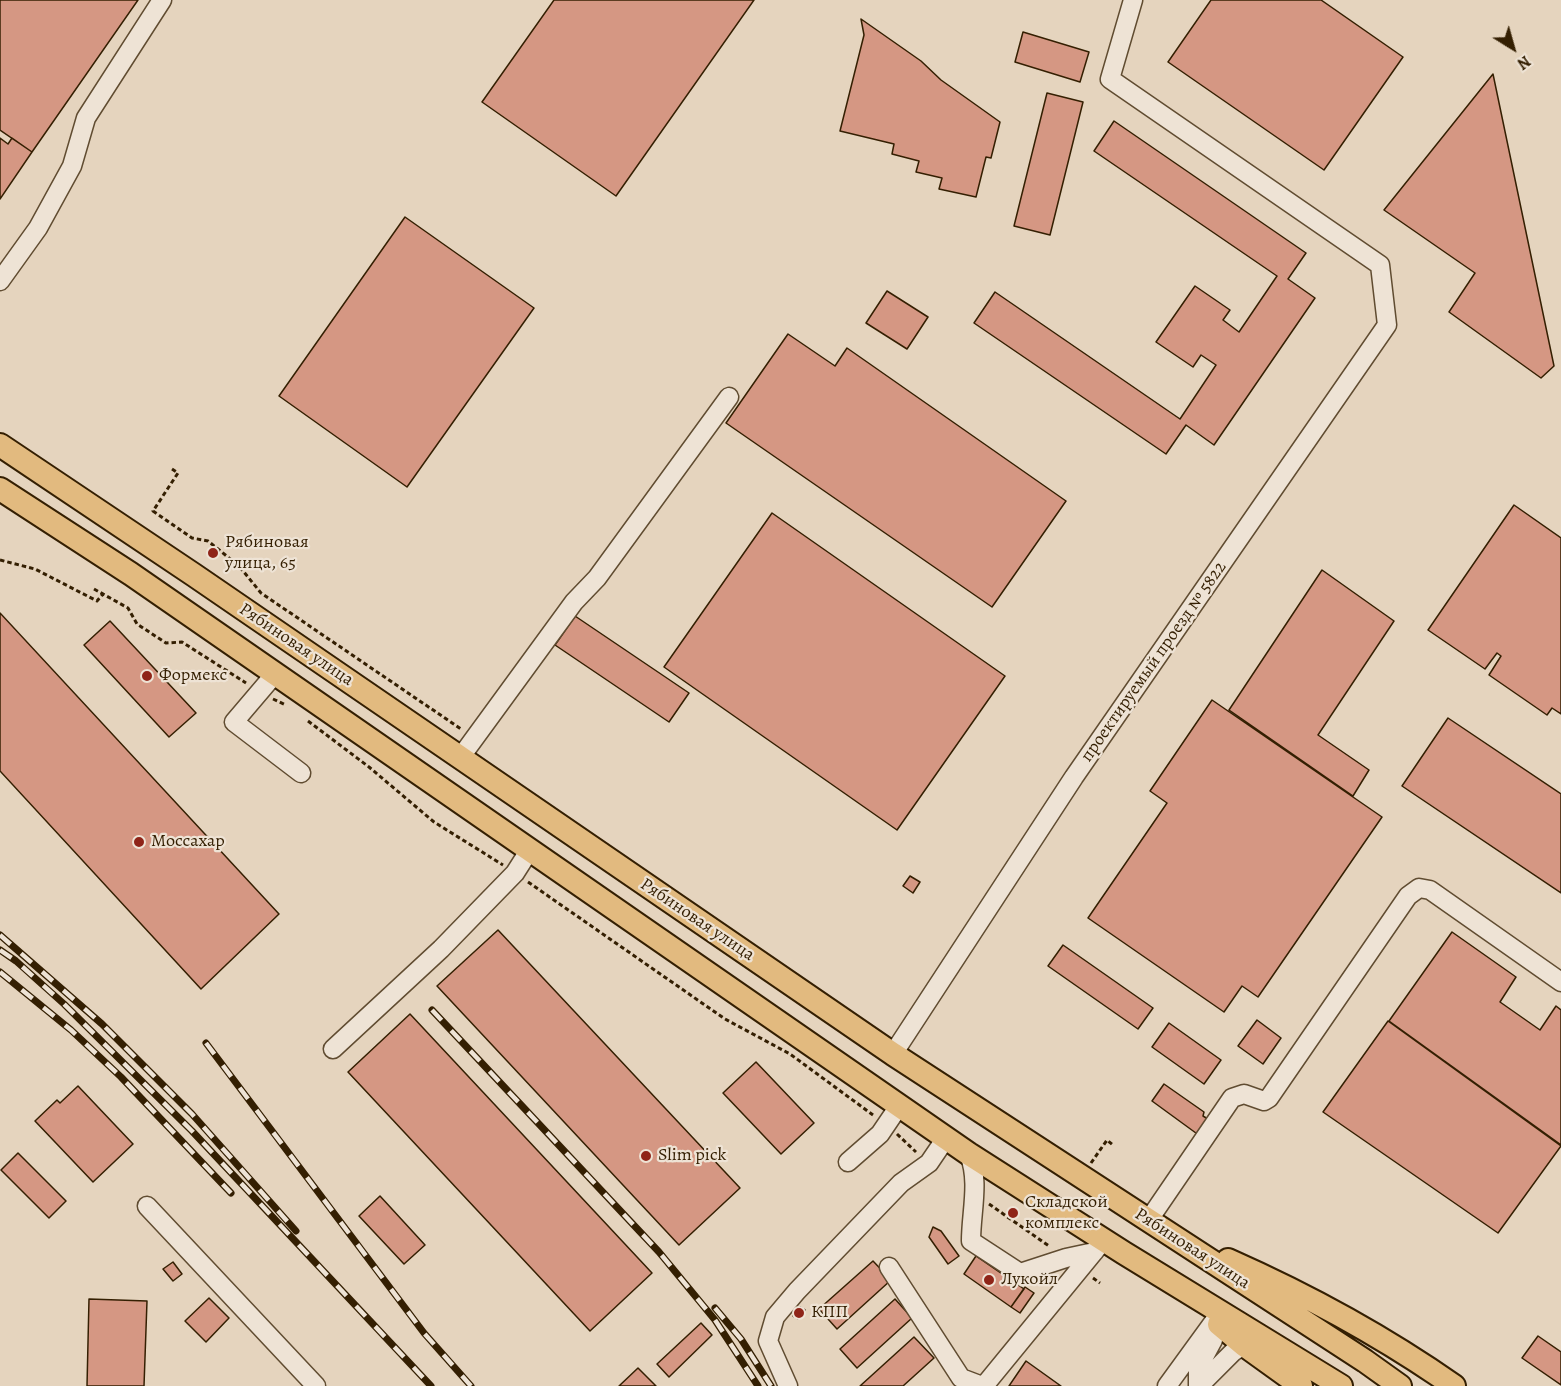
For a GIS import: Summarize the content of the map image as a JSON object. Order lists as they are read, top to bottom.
{
  "streets": {
    "main road": ["Рябиновая улица"],
    "lane": ["проектируемый проезд № 5822"]
  },
  "crossings": [
    ["Рябиновая улица", "проектируемый проезд № 5822"]
  ],
  "places": [
    "Рябиновая улица, 65",
    "Формекс",
    "Моссахар",
    "Slim pick",
    "Складской комплекс",
    "Лукойл",
    "КПП"
  ],
  "north": "bottom right"
}
